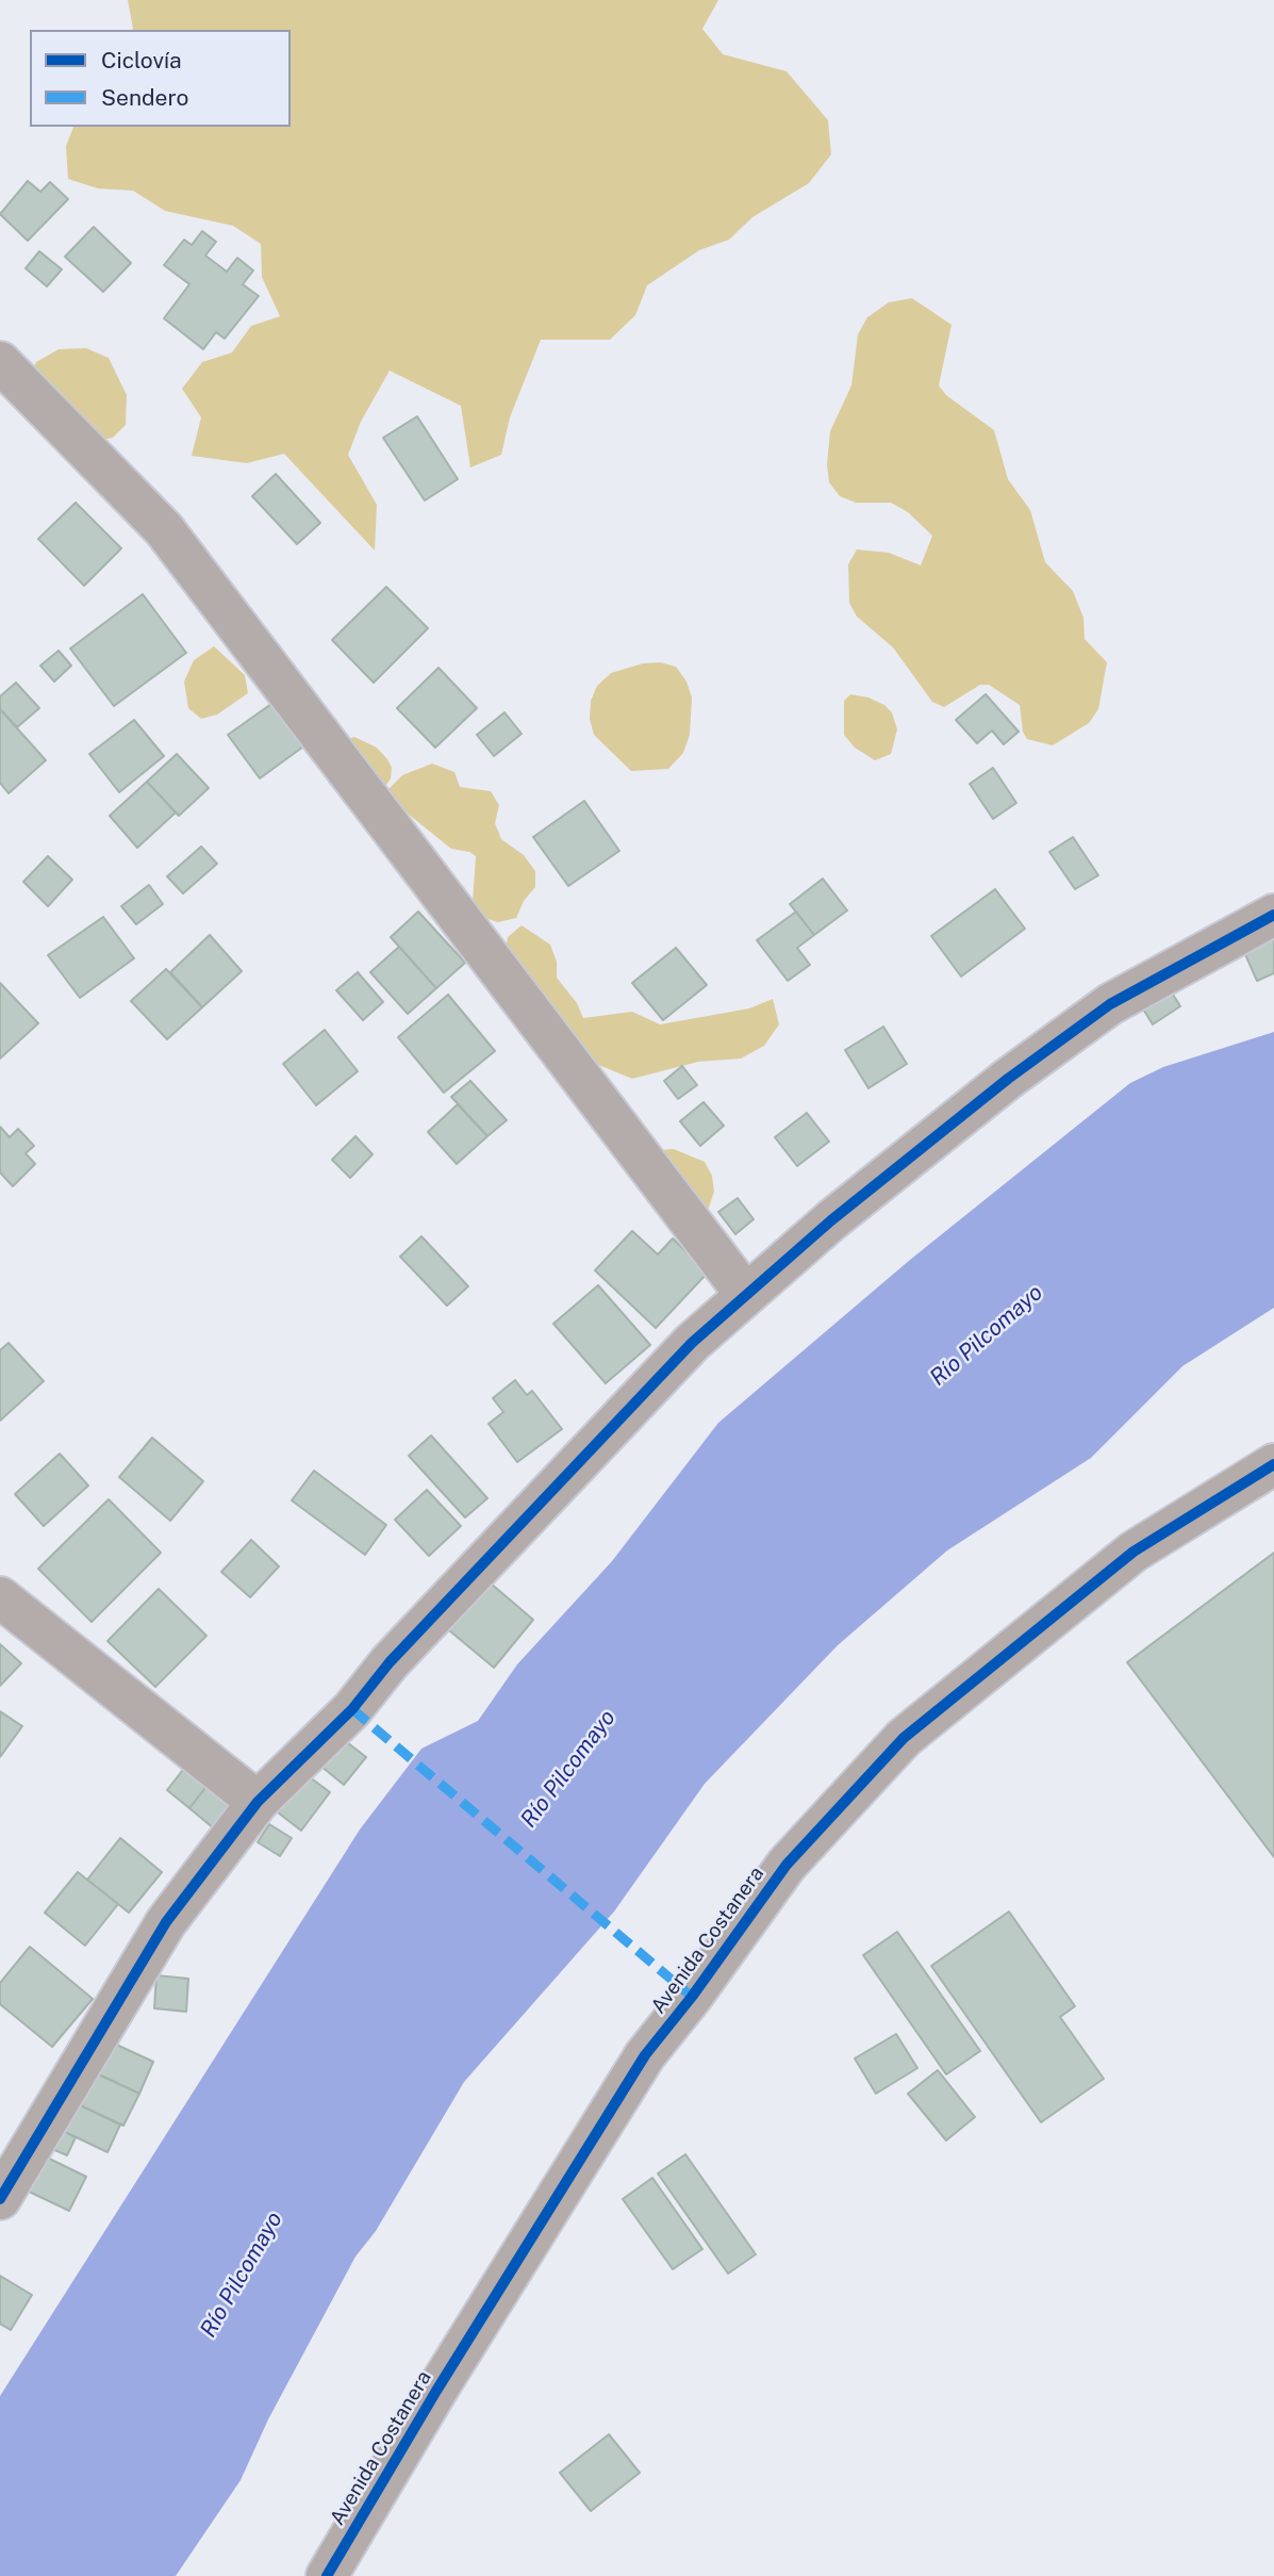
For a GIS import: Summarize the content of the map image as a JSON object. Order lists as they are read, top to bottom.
{
  "streets": {
    "street": ["Avenida Costanera"]
  },
  "water": ["Río Pilcomayo"],
  "legend": ["Ciclovía", "Sendero"]
}
